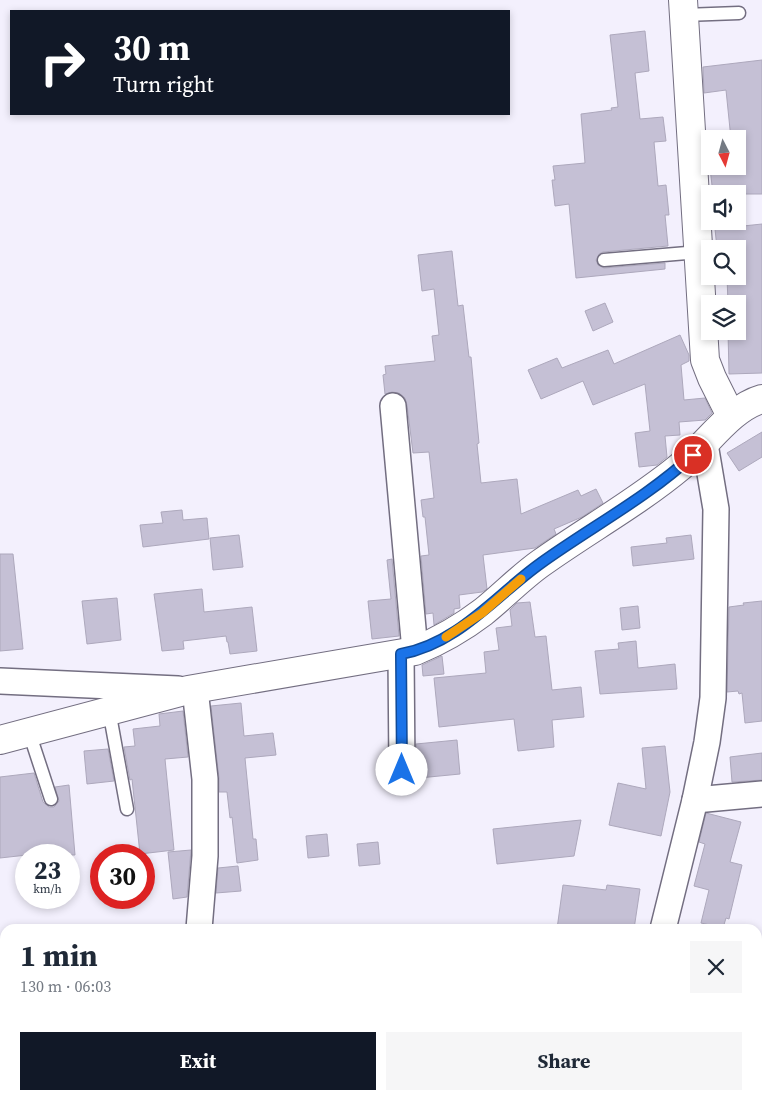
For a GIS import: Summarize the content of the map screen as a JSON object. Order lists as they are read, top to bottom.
{
  "north": "bottom",
  "page": {
    "turn": ["30 m", "Turn right"],
    "speed": "23 km/h",
    "limit": "30",
    "heading": ["1 min", "130 m · 06:03"],
    "buttons": ["Exit", "Share"]
  }
}
